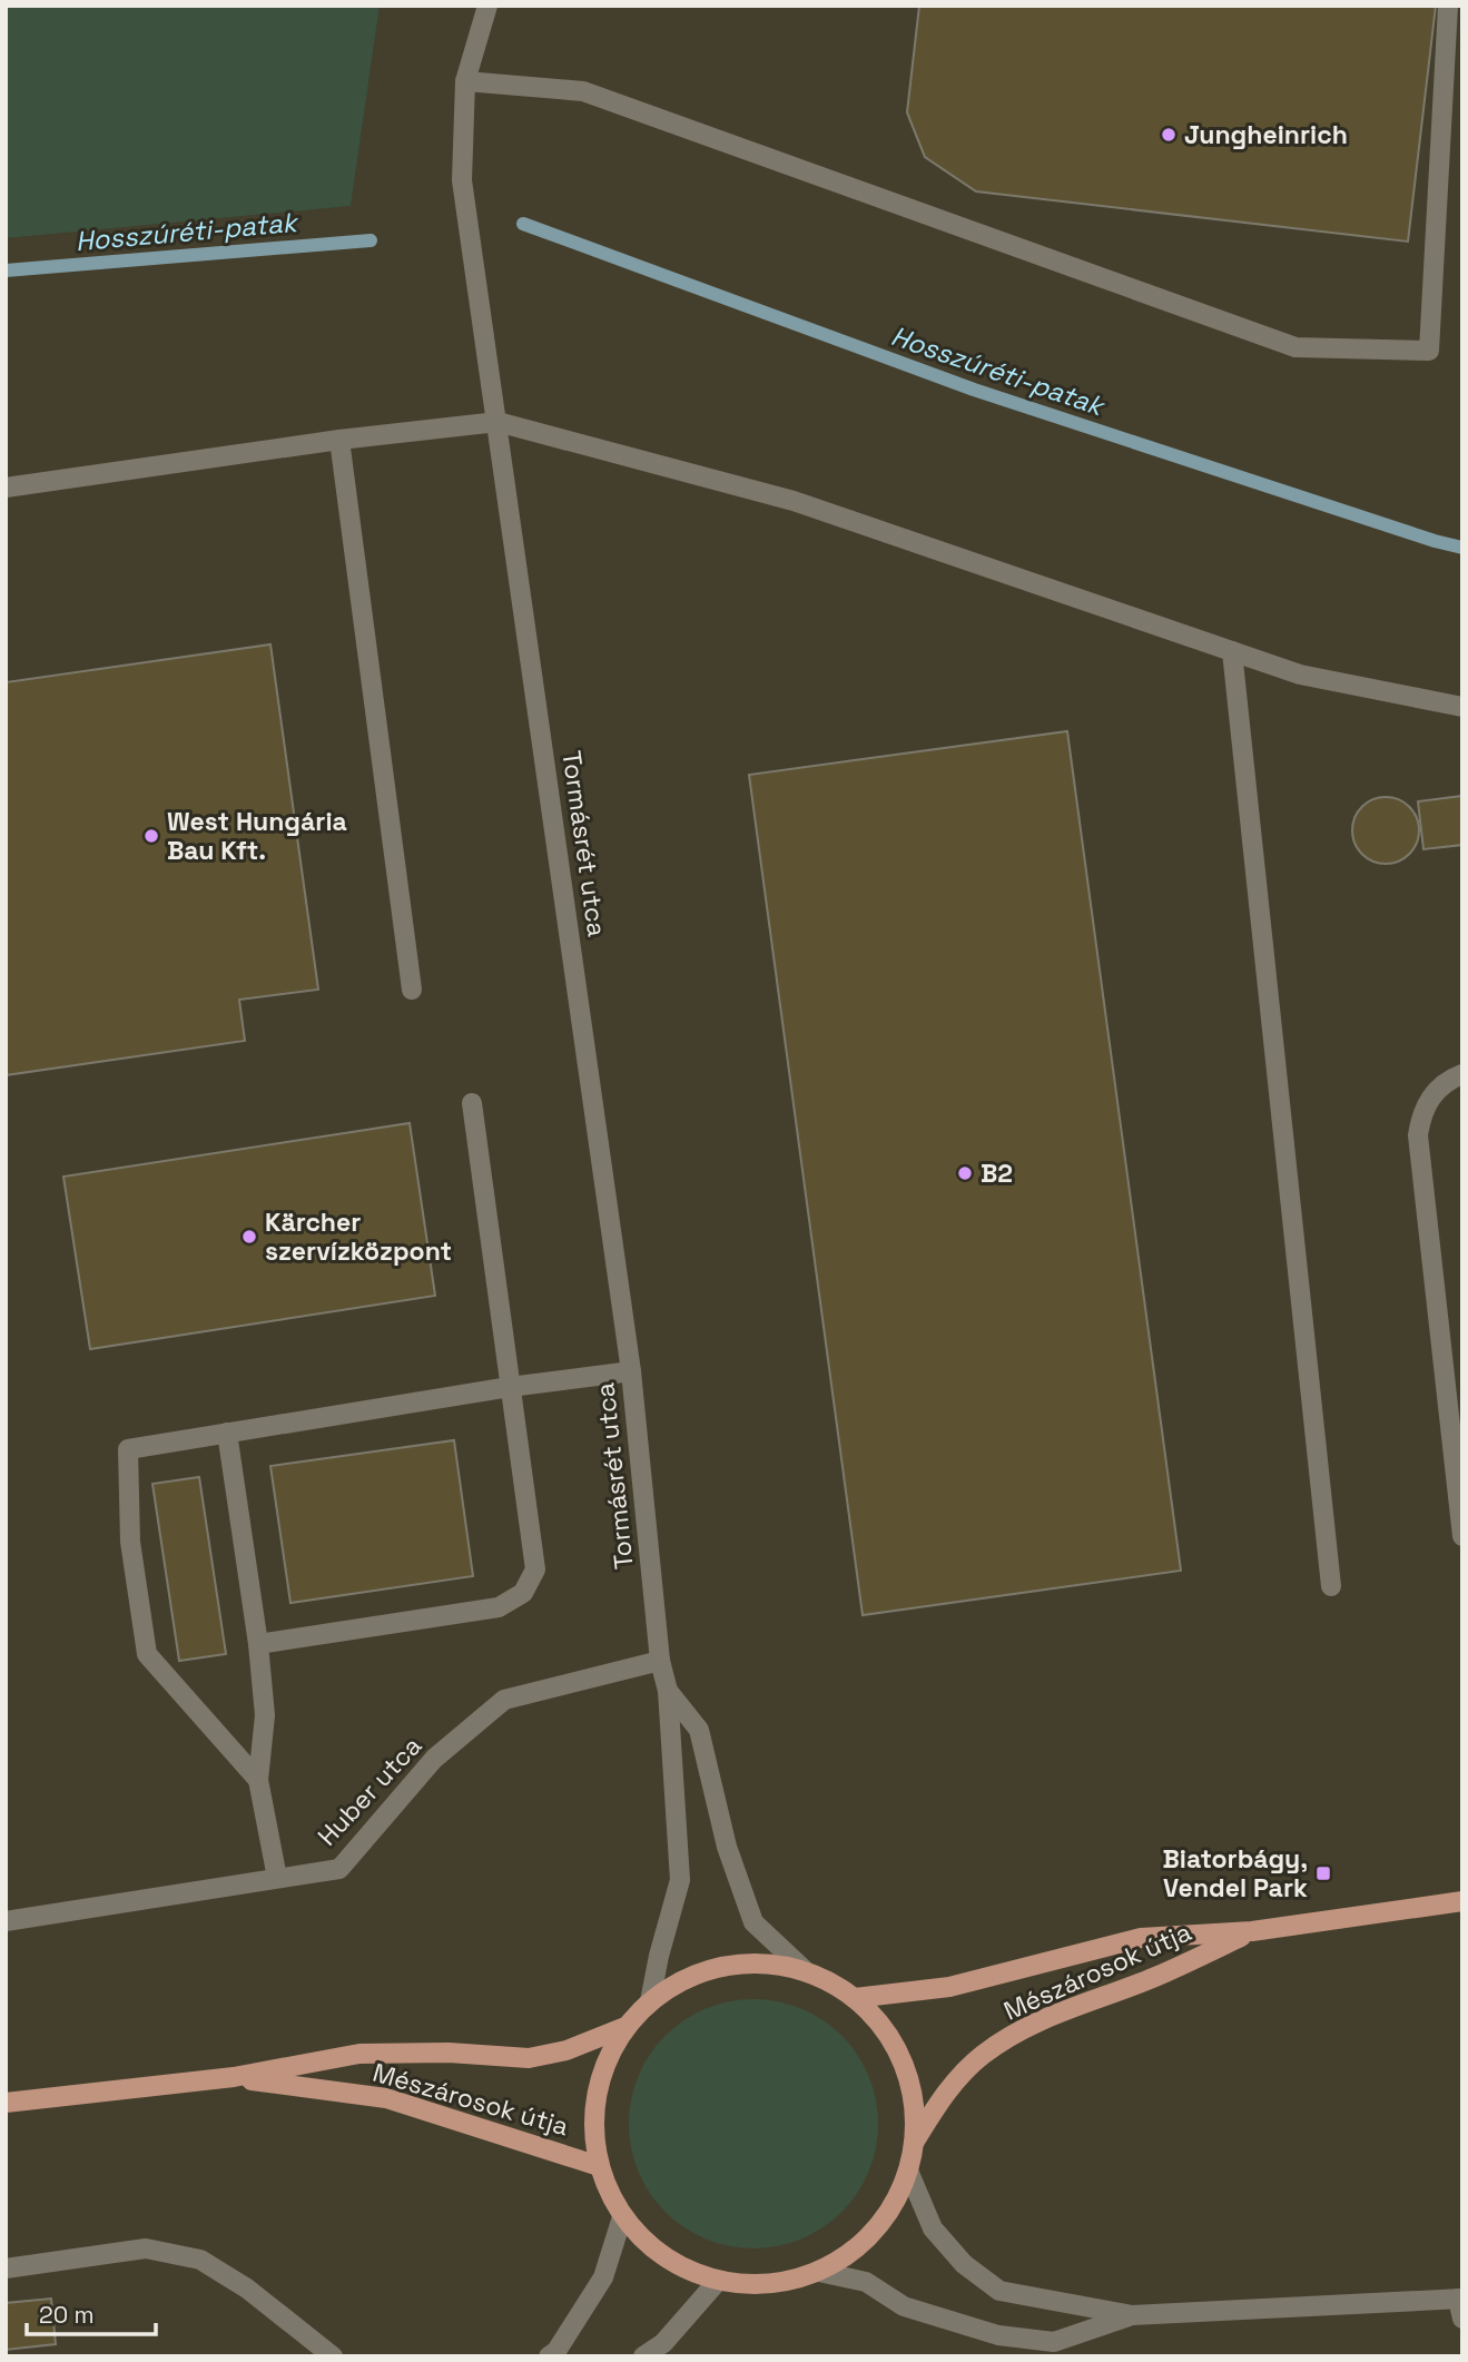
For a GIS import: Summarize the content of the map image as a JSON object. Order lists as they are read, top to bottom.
{
  "streets": {
    "main road": ["Mészárosok útja"],
    "street": ["Tormásrét utca", "Huber utca"]
  },
  "crossings": [
    ["Tormásrét utca", "Huber utca"]
  ],
  "water": ["Hosszúréti-patak"],
  "places": {
    "other": [
      "Jungheinrich",
      "West Hungária Bau Kft.",
      "B2",
      "Kärcher szervízközpont"
    ],
    "transit": ["Biatorbágy, Vendel Park"]
  },
  "scale_bar": "20 m"
}
